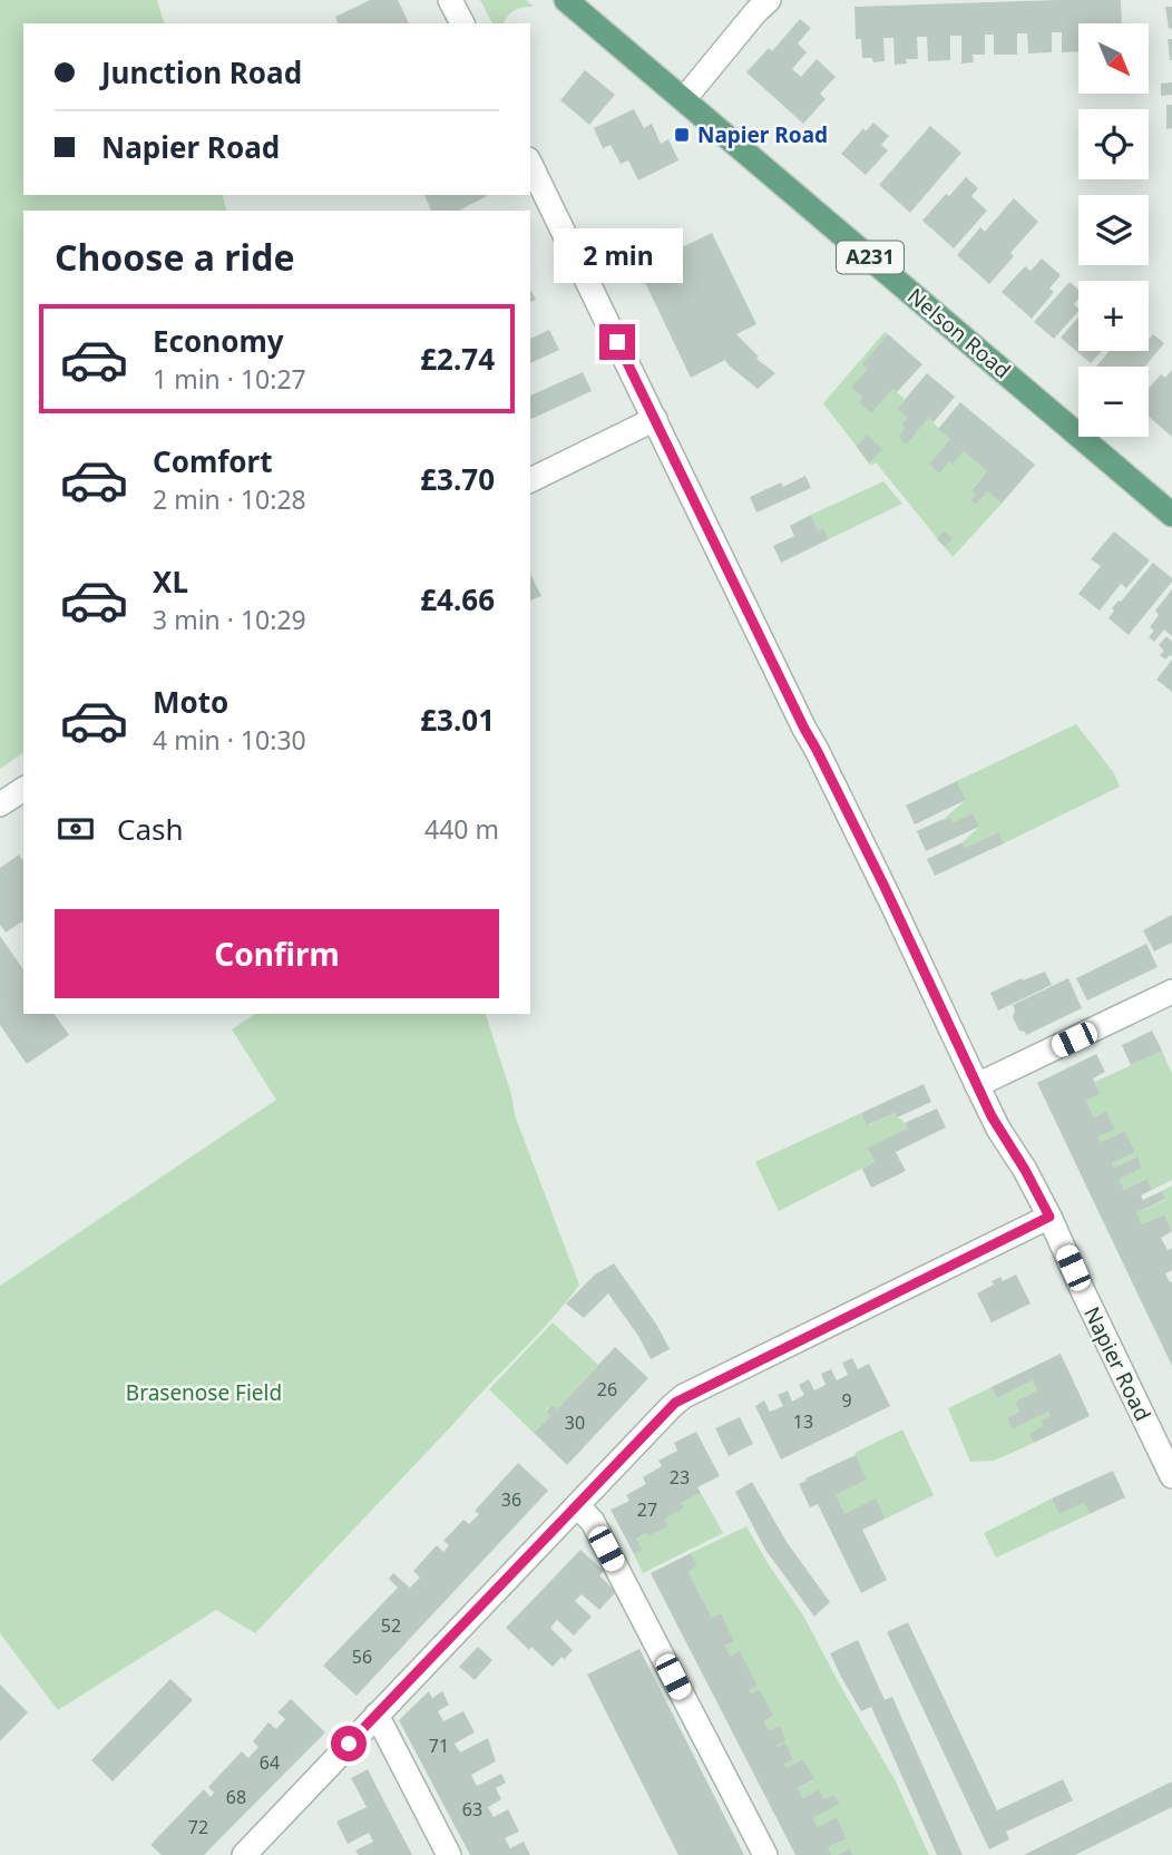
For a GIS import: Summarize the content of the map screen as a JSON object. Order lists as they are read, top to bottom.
{
  "streets": {
    "main road": ["A231", "Nelson Road"],
    "street": ["Napier Road"]
  },
  "parks": ["Brasenose Field"],
  "places": {
    "transit": ["Napier Road"]
  },
  "house_numbers": [
    "26",
    "9",
    "13",
    "30",
    "23",
    "36",
    "27",
    "52",
    "56",
    "71",
    "64",
    "68",
    "63",
    "72"
  ],
  "north": "bottom right",
  "page": {
    "map_buttons": ["+", "−"],
    "banner": ["Junction Road", "Napier Road"],
    "heading": "Choose a ride",
    "bubble": "2 min",
    "list": [
      {
        "name": "Economy",
        "note": "1 min · 10:27",
        "value": "£2.74"
      },
      {
        "name": "Comfort",
        "note": "2 min · 10:28",
        "value": "£3.70"
      },
      {
        "name": "XL",
        "note": "3 min · 10:29",
        "value": "£4.66"
      },
      {
        "name": "Moto",
        "note": "4 min · 10:30",
        "value": "£3.01"
      }
    ],
    "pay": ["Cash", "440 m"],
    "buttons": "Confirm"
  }
}
